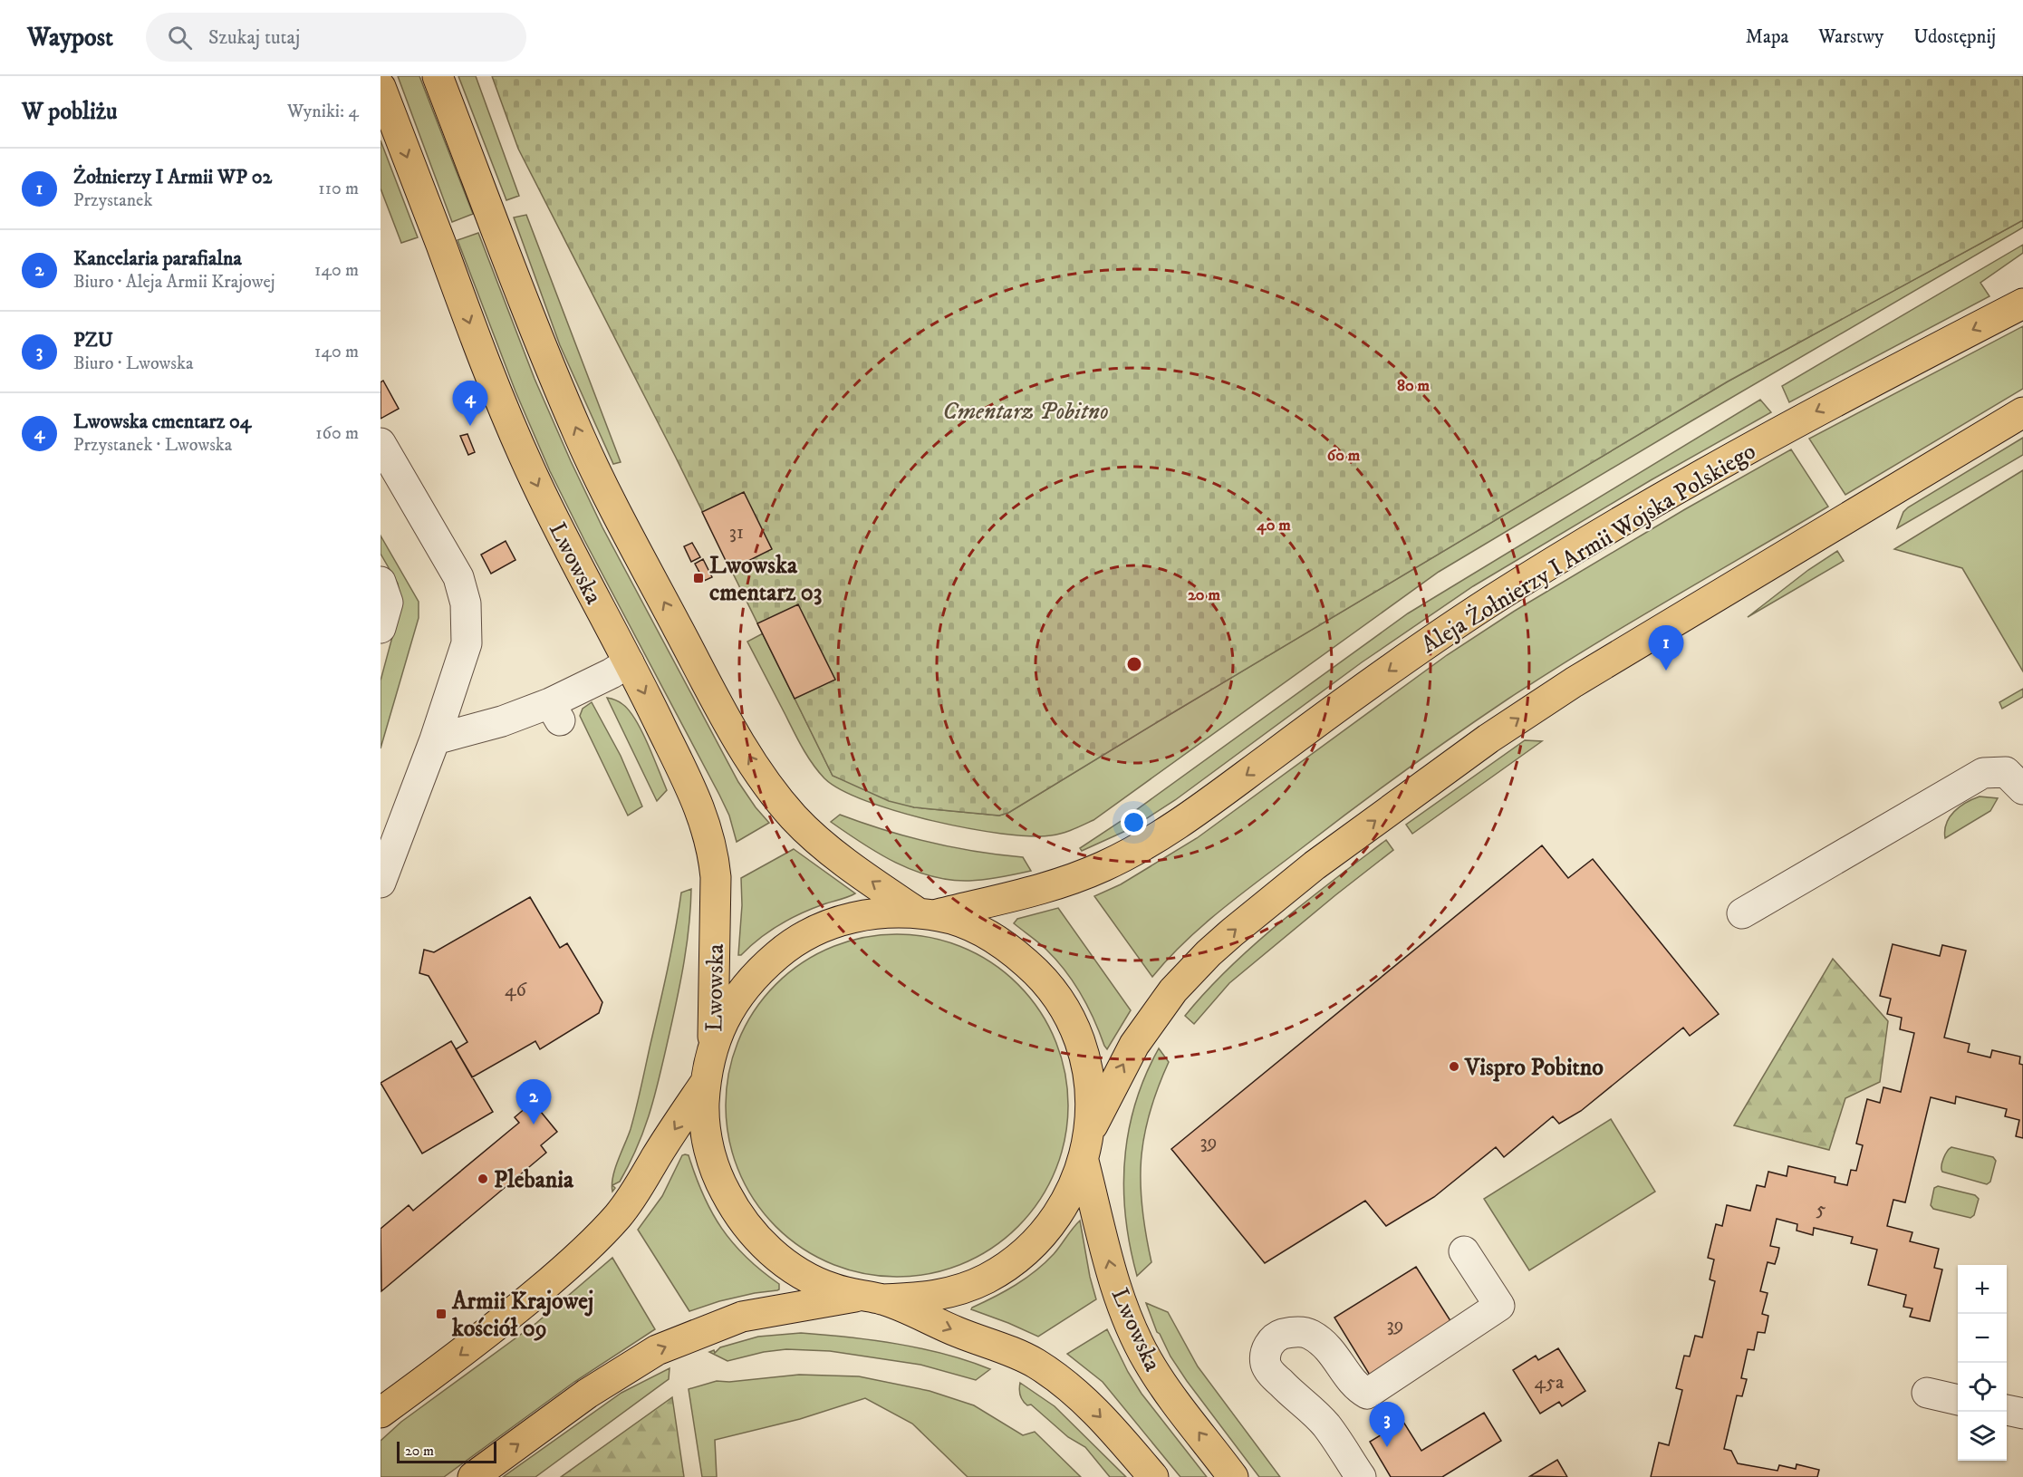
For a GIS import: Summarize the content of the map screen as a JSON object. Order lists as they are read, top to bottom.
{
  "streets": {
    "main road": ["Aleja Żołnierzy I Armii Wojska Polskiego", "Lwowska"]
  },
  "parks": ["Cmentarz Pobitno"],
  "places": {
    "transit": ["Lwowska cmentarz 03", "Armii Krajowej kościół 09"],
    "other": ["Vispro Pobitno", "Plebania"]
  },
  "house_numbers": [
    "31",
    "46",
    "39",
    "5",
    "39",
    "45a"
  ],
  "scale_bar": "20 m",
  "page": {
    "header": "Waypost",
    "search": "Szukaj tutaj",
    "nav": ["Mapa", "Warstwy", "Udostępnij"],
    "heading": ["W pobliżu", "Wyniki: 4"],
    "list": [
      {
        "mark": "1",
        "name": "Żołnierzy I Armii WP 02",
        "note": "Przystanek",
        "value": "110 m"
      },
      {
        "mark": "2",
        "name": "Kancelaria parafialna",
        "note": "Biuro · Aleja Armii Krajowej",
        "value": "140 m"
      },
      {
        "mark": "3",
        "name": "PZU",
        "note": "Biuro · Lwowska",
        "value": "140 m"
      },
      {
        "mark": "4",
        "name": "Lwowska cmentarz 04",
        "note": "Przystanek · Lwowska",
        "value": "160 m"
      }
    ],
    "pins": [
      "4",
      "1",
      "2",
      "3"
    ],
    "map_buttons": ["+", "−"],
    "scale": "20 m"
  },
  "rings": [
    "80 m",
    "60 m",
    "40 m",
    "20 m"
  ]
}
